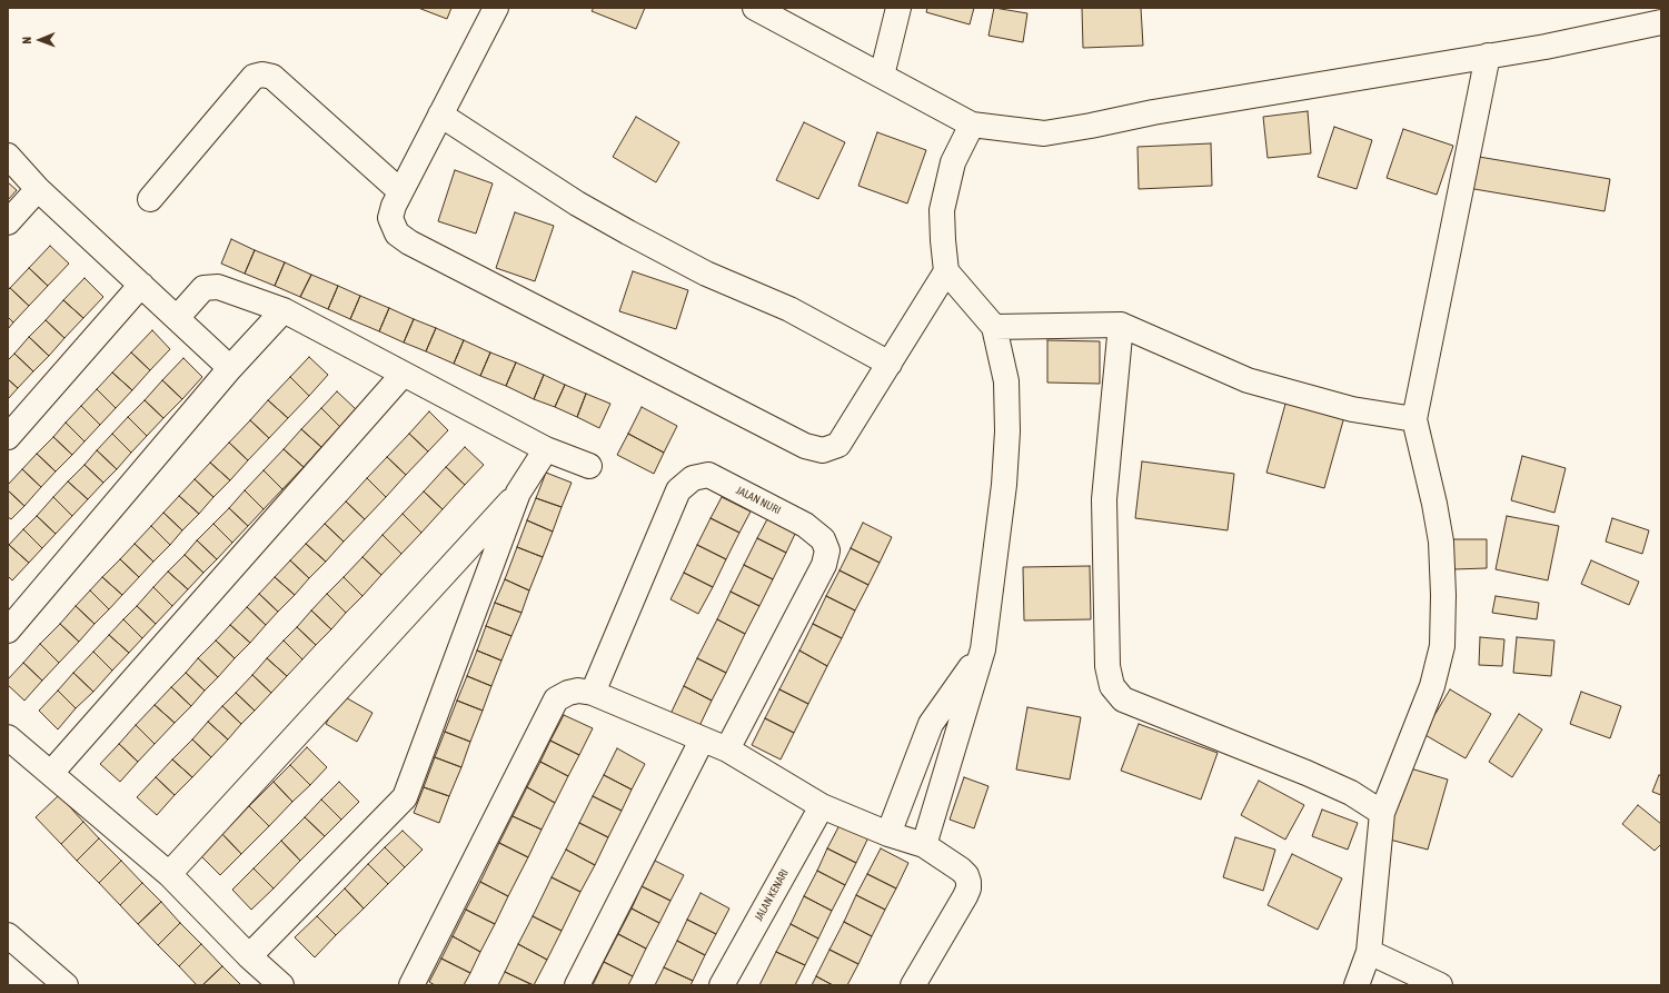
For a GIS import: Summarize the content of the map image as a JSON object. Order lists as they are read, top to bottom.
{
  "streets": {
    "street": ["JALAN NURI", "JALAN KENARI"]
  },
  "north": "left"
}
